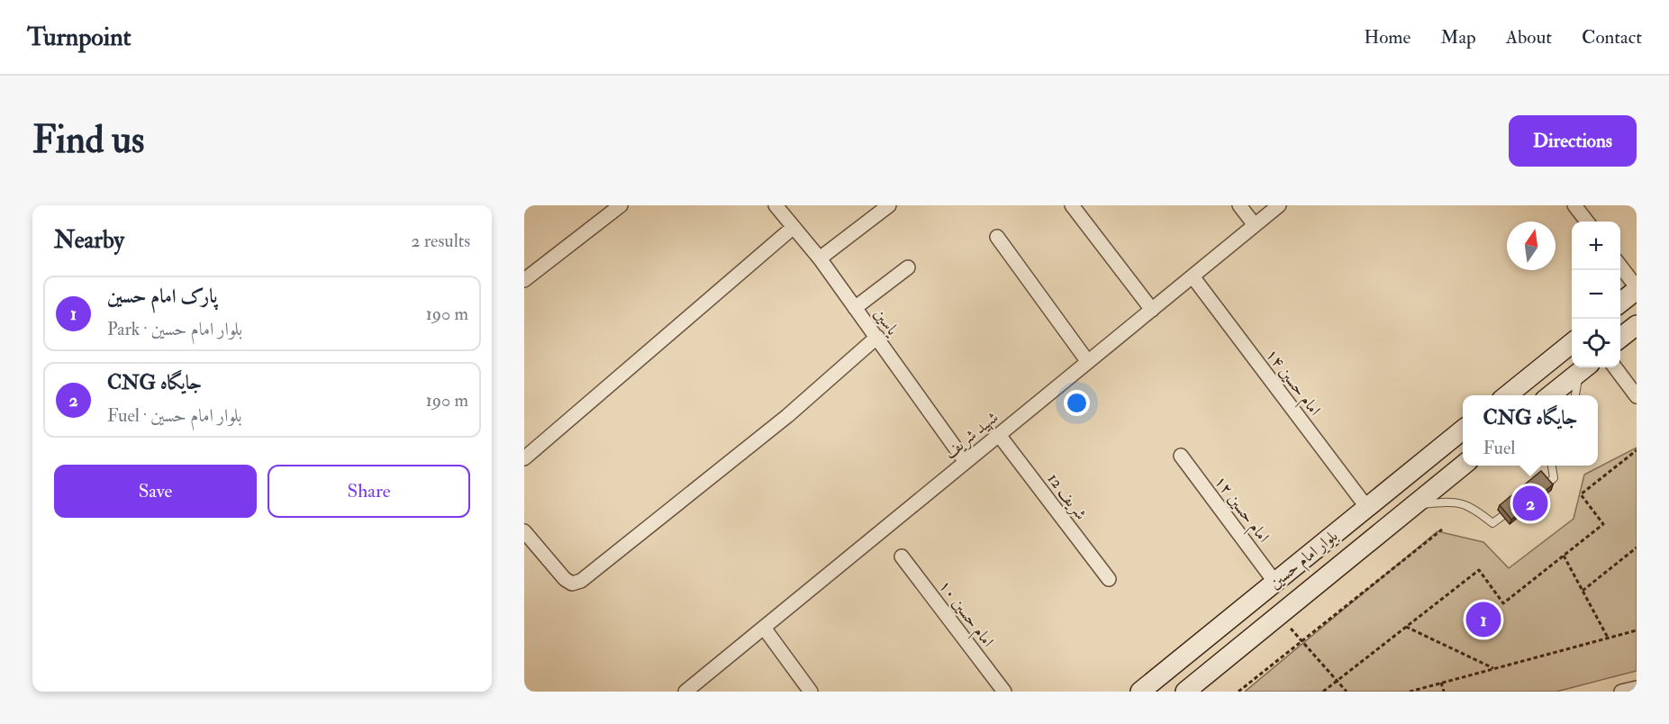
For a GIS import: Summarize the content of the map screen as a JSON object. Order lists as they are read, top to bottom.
{
  "streets": {
    "main road": ["بلوار امام حسین"],
    "street": [
      "یاسین",
      "امام حسین ۱۴",
      "شهید شریف",
      "شریف 12",
      "امام حسین ۱۲",
      "امام حسین ۱۰"
    ]
  },
  "crossings": [
    ["یاسین", "شهید شریف"],
    ["امام حسین ۱۴", "شهید شریف"],
    ["امام حسین ۱۴", "بلوار امام حسین"],
    ["شهید شریف", "شریف 12"],
    ["امام حسین ۱۲", "بلوار امام حسین"]
  ],
  "north": "top",
  "page": {
    "header": "Turnpoint",
    "nav": [
      "Home",
      "Map",
      "About",
      "Contact"
    ],
    "buttons": [
      "Directions",
      ["Save", "Share"]
    ],
    "title": "Find us",
    "heading": ["Nearby", "2 results"],
    "map_buttons": ["+", "−"],
    "list": [
      {
        "mark": "1",
        "name": "پارک امام حسین",
        "note": "Park · بلوار امام حسین",
        "value": "190 m"
      },
      {
        "mark": "2",
        "name": "CNG جایگاه",
        "note": "Fuel · بلوار امام حسین",
        "value": "190 m"
      }
    ],
    "popup": ["CNG جایگاه", "Fuel"],
    "pins": ["2", "1"]
  }
}
